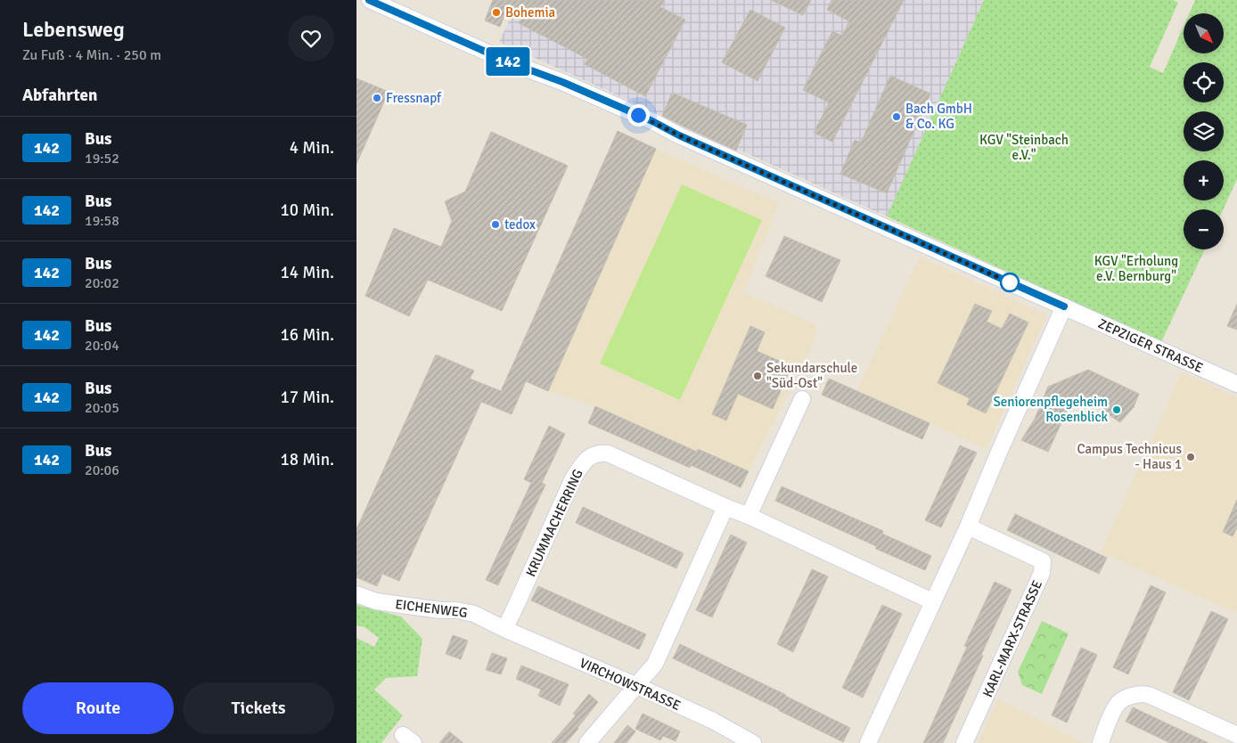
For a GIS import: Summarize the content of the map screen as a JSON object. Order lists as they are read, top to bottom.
{
  "streets": {
    "street": [
      "ZEPZIGER STRASSE",
      "KRUMMACHERRING",
      "EICHENWEG",
      "KARL-MARX-STRASSE",
      "VIRCHOWSTRASSE"
    ]
  },
  "crossings": [
    ["KRUMMACHERRING", "EICHENWEG"],
    ["KRUMMACHERRING", "VIRCHOWSTRASSE"],
    ["EICHENWEG", "VIRCHOWSTRASSE"]
  ],
  "parks": ["KGV \"Steinbach e.V.\"", "KGV \"Erholung e.V. Bernburg\""],
  "places": [
    "Bohemia",
    "Fressnapf",
    "Bach GmbH & Co. KG",
    "tedox",
    "Sekundarschule \"Süd-Ost\"",
    "Seniorenpflegeheim Rosenblick",
    "Campus Technicus - Haus 1"
  ],
  "lines": ["bus line 142"],
  "north": "bottom right",
  "page": {
    "heading": [
      ["Lebensweg", "Zu Fuß · 4 Min. · 250 m"],
      "Abfahrten"
    ],
    "on_map": "142",
    "map_buttons": ["+", "−"],
    "list": [
      {
        "mark": "142",
        "name": "Bus",
        "note": "19:52",
        "value": "4 Min."
      },
      {
        "mark": "142",
        "name": "Bus",
        "note": "19:58",
        "value": "10 Min."
      },
      {
        "mark": "142",
        "name": "Bus",
        "note": "20:02",
        "value": "14 Min."
      },
      {
        "mark": "142",
        "name": "Bus",
        "note": "20:04",
        "value": "16 Min."
      },
      {
        "mark": "142",
        "name": "Bus",
        "note": "20:05",
        "value": "17 Min."
      },
      {
        "mark": "142",
        "name": "Bus",
        "note": "20:06",
        "value": "18 Min."
      }
    ],
    "buttons": ["Route", "Tickets"]
  }
}
